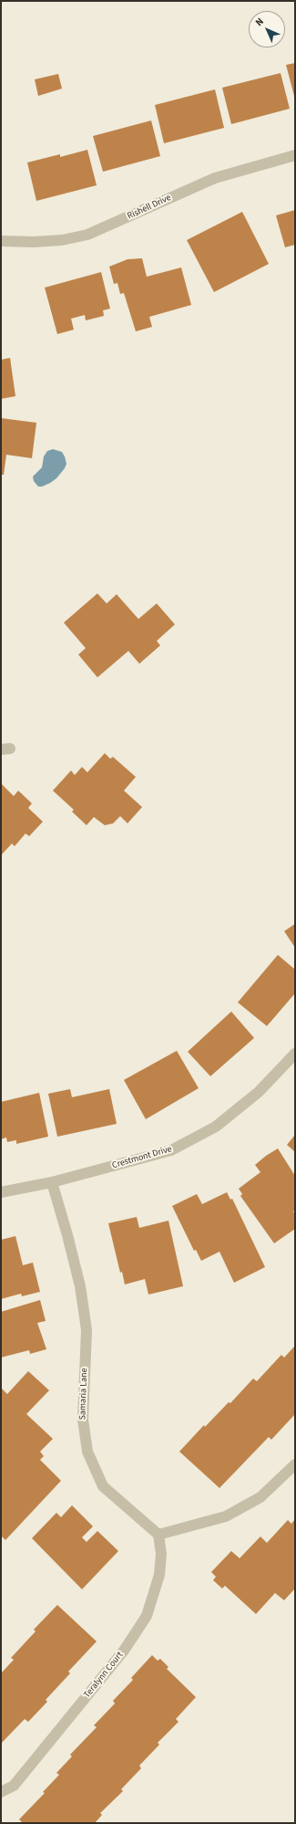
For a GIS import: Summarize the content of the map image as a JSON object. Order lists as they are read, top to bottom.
{
  "streets": {
    "street": [
      "Rishell Drive",
      "Crestmont Drive",
      "Samaria Lane",
      "Teralynn Court"
    ]
  },
  "crossings": [
    ["Crestmont Drive", "Samaria Lane"],
    ["Samaria Lane", "Teralynn Court"]
  ],
  "north": "top left"
}
